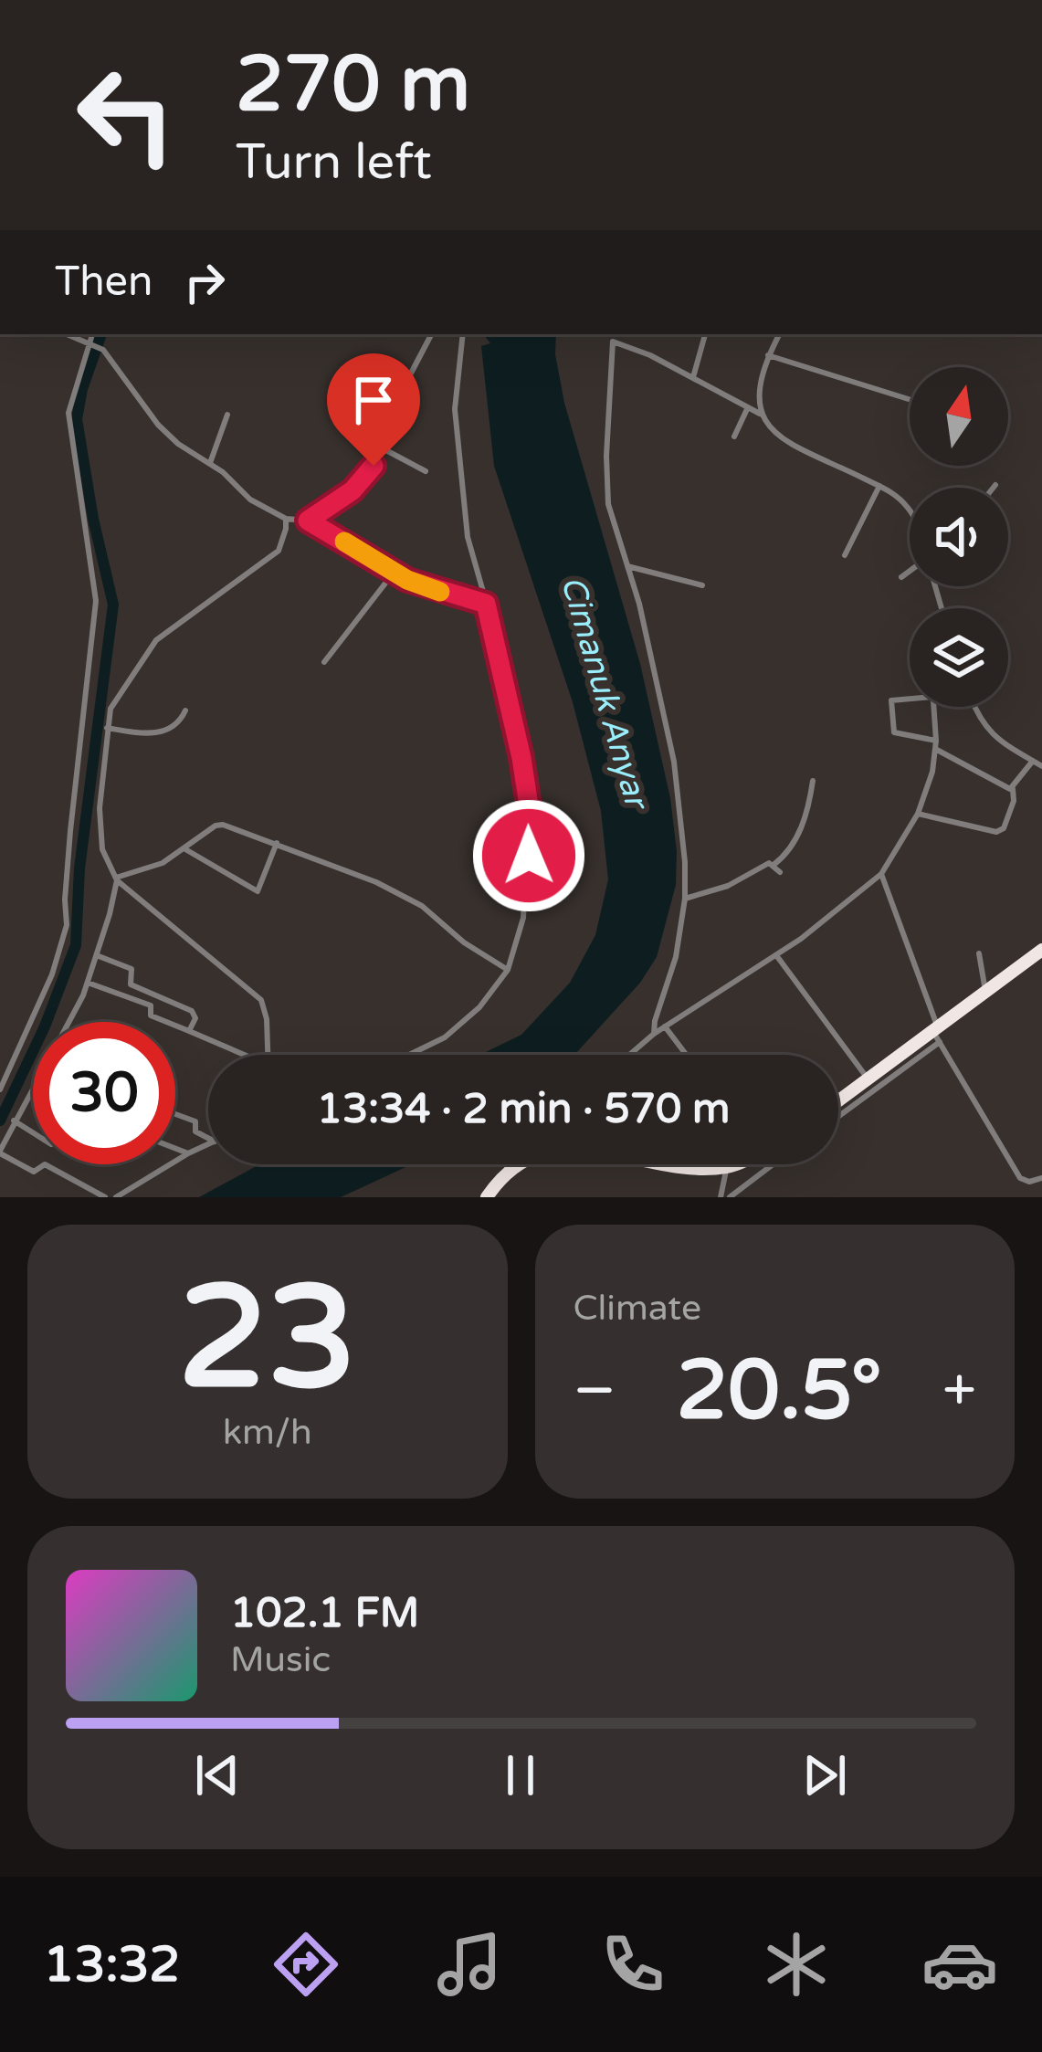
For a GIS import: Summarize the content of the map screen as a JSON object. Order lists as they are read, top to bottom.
{
  "water": ["Cimanuk Anyar"],
  "north": "top",
  "page": {
    "turn": ["270 m", "Turn left"],
    "then": "Then",
    "limit": "30",
    "trip": "13:34 · 2 min · 570 m",
    "tile": [
      ["23", "km/h"],
      "Climate"
    ],
    "heat": ["−", "20.5°", "+"],
    "song": ["102.1 FM", "Music"],
    "tabs": "13:32"
  }
}
